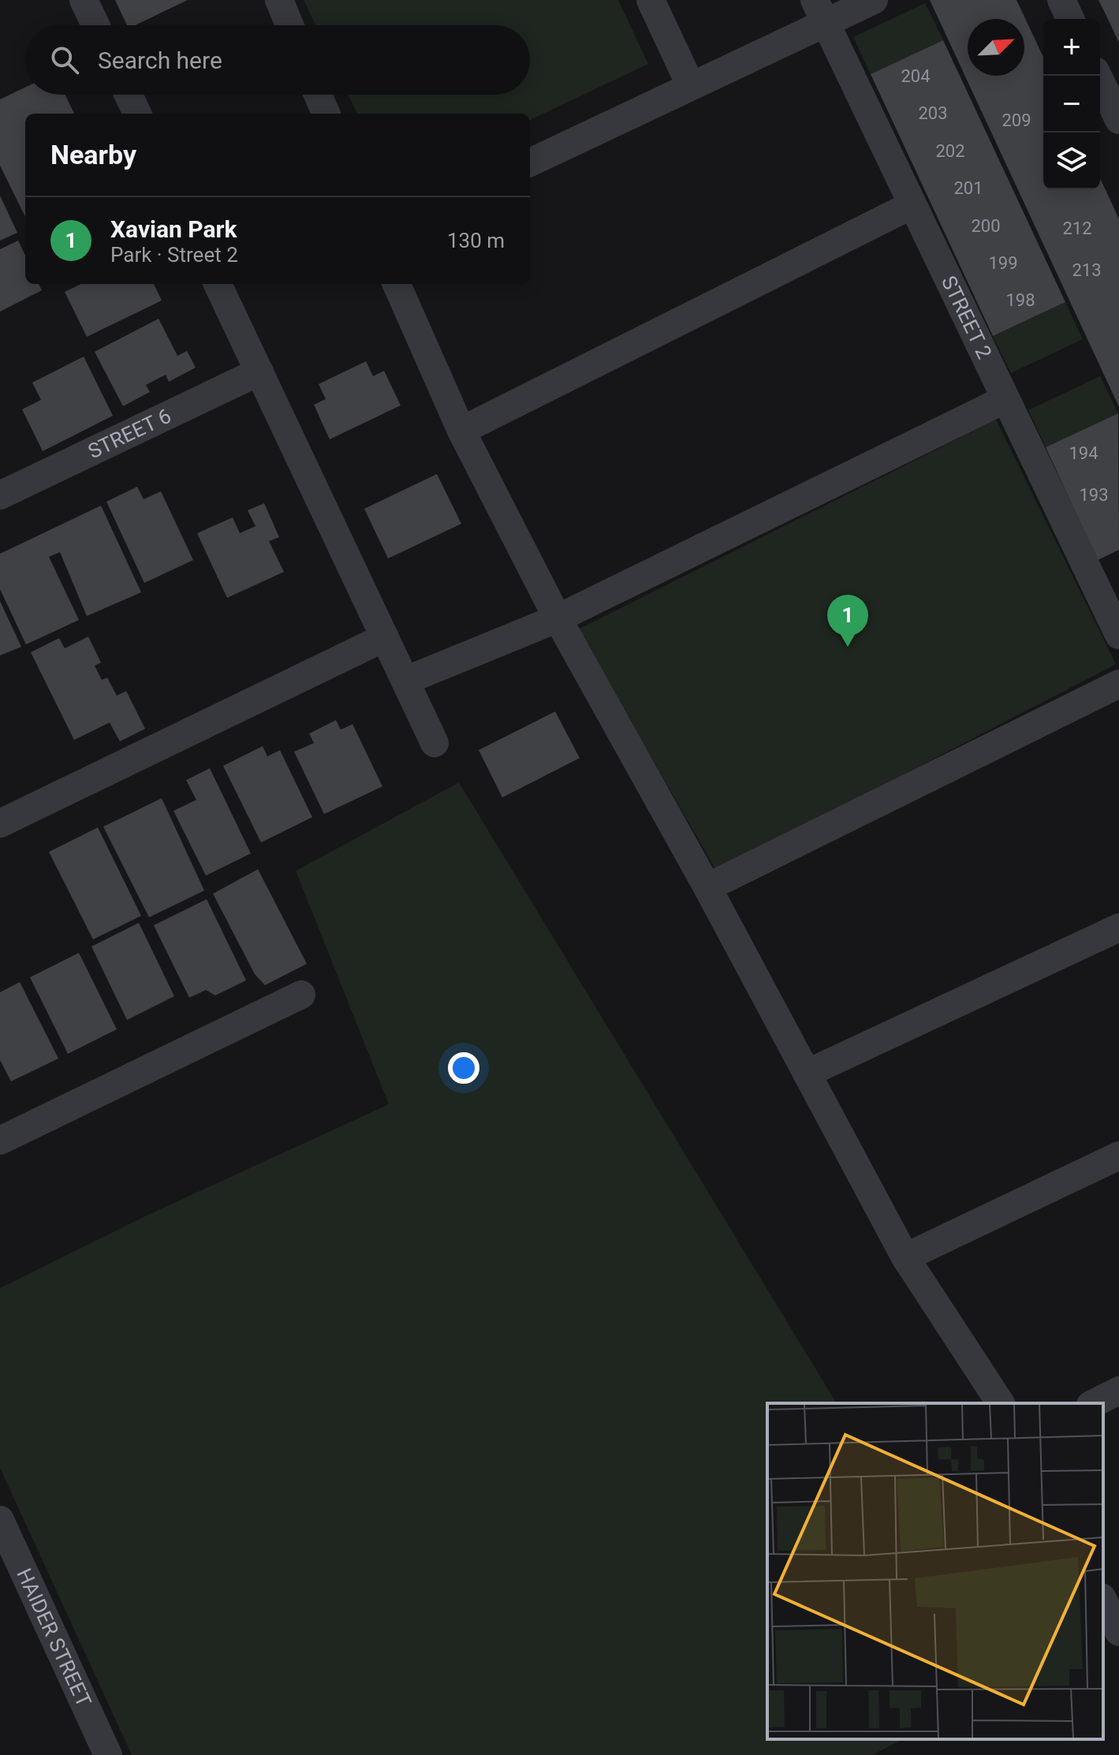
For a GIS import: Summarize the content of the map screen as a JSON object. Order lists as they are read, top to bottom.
{
  "streets": {
    "street": ["STREET 2", "STREET 6", "HAIDER STREET"]
  },
  "house_numbers": [
    "204",
    "203",
    "209",
    "202",
    "201",
    "200",
    "212",
    "199",
    "213",
    "198",
    "194",
    "193"
  ],
  "north": "top right",
  "page": {
    "map_buttons": ["+", "−"],
    "search": "Search here",
    "heading": "Nearby",
    "list": [
      {
        "mark": "1",
        "name": "Xavian Park",
        "note": "Park · Street 2",
        "value": "130 m"
      }
    ],
    "pins": "1"
  }
}
